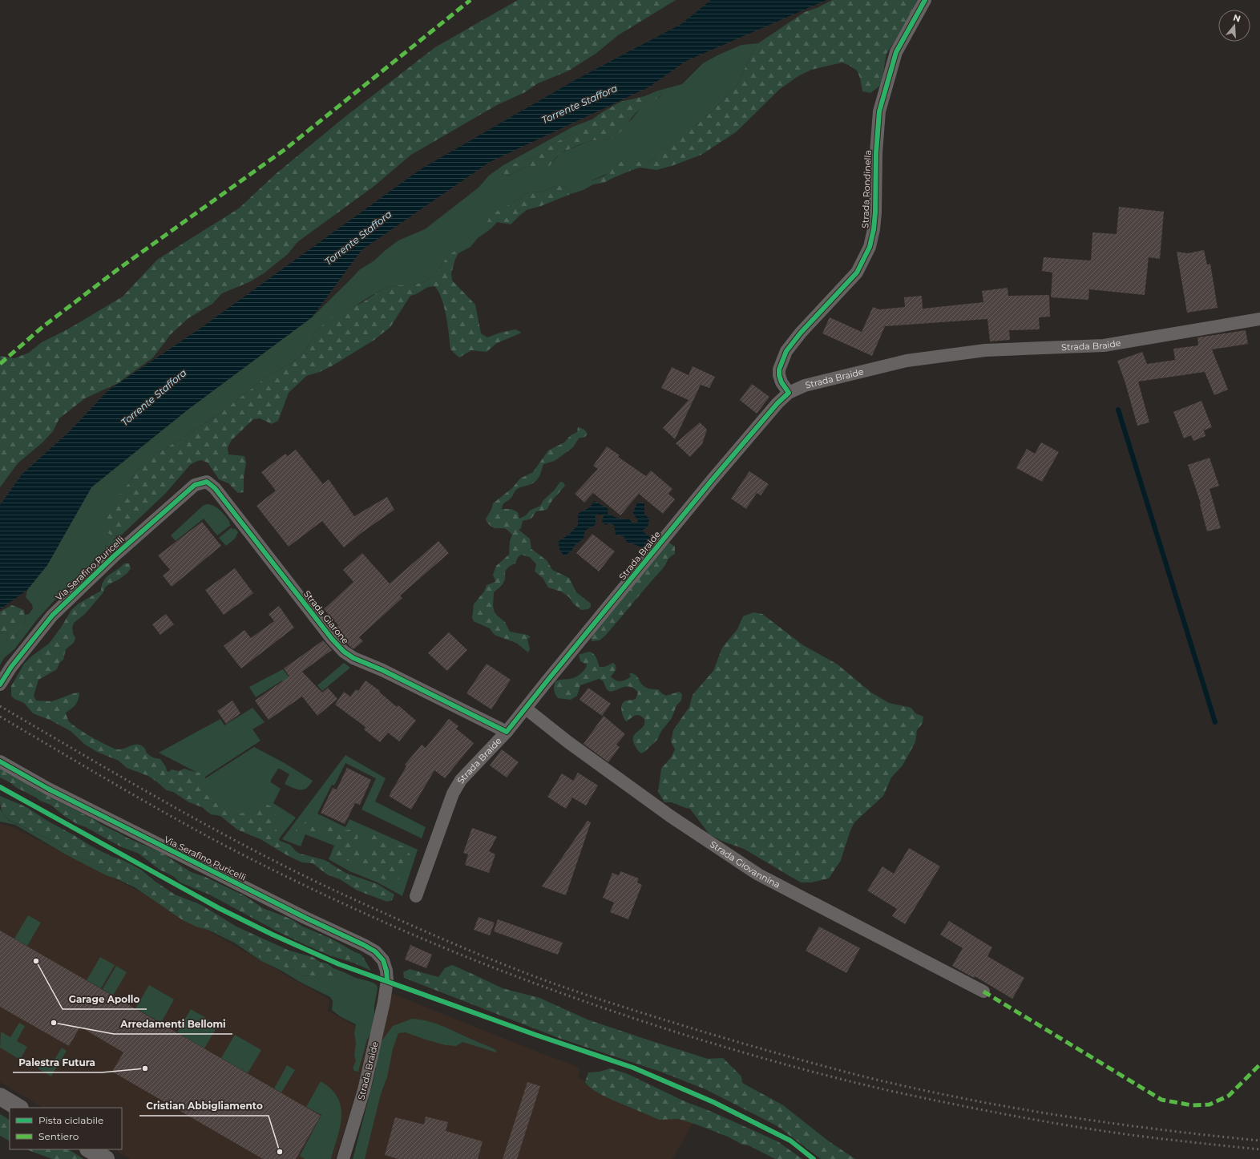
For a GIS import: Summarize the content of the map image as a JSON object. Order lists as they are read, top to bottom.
{
  "streets": {
    "street": [
      "Strada Rondinella",
      "Strada Braide",
      "Via Serafino Puricelli",
      "Strada Giarone",
      "Strada Giovannina"
    ]
  },
  "crossings": [
    ["Strada Rondinella", "Strada Braide"],
    ["Strada Braide", "Via Serafino Puricelli"],
    ["Strada Braide", "Strada Giarone"],
    ["Strada Braide", "Strada Giovannina"],
    ["Via Serafino Puricelli", "Strada Giarone"]
  ],
  "water": ["Torrente Staffora"],
  "places": [
    "Garage Apollo",
    "Arredamenti Bellomi",
    "Palestra Futura",
    "Cristian Abbigliamento"
  ],
  "legend": ["Pista ciclabile", "Sentiero"],
  "north": "top"
}
